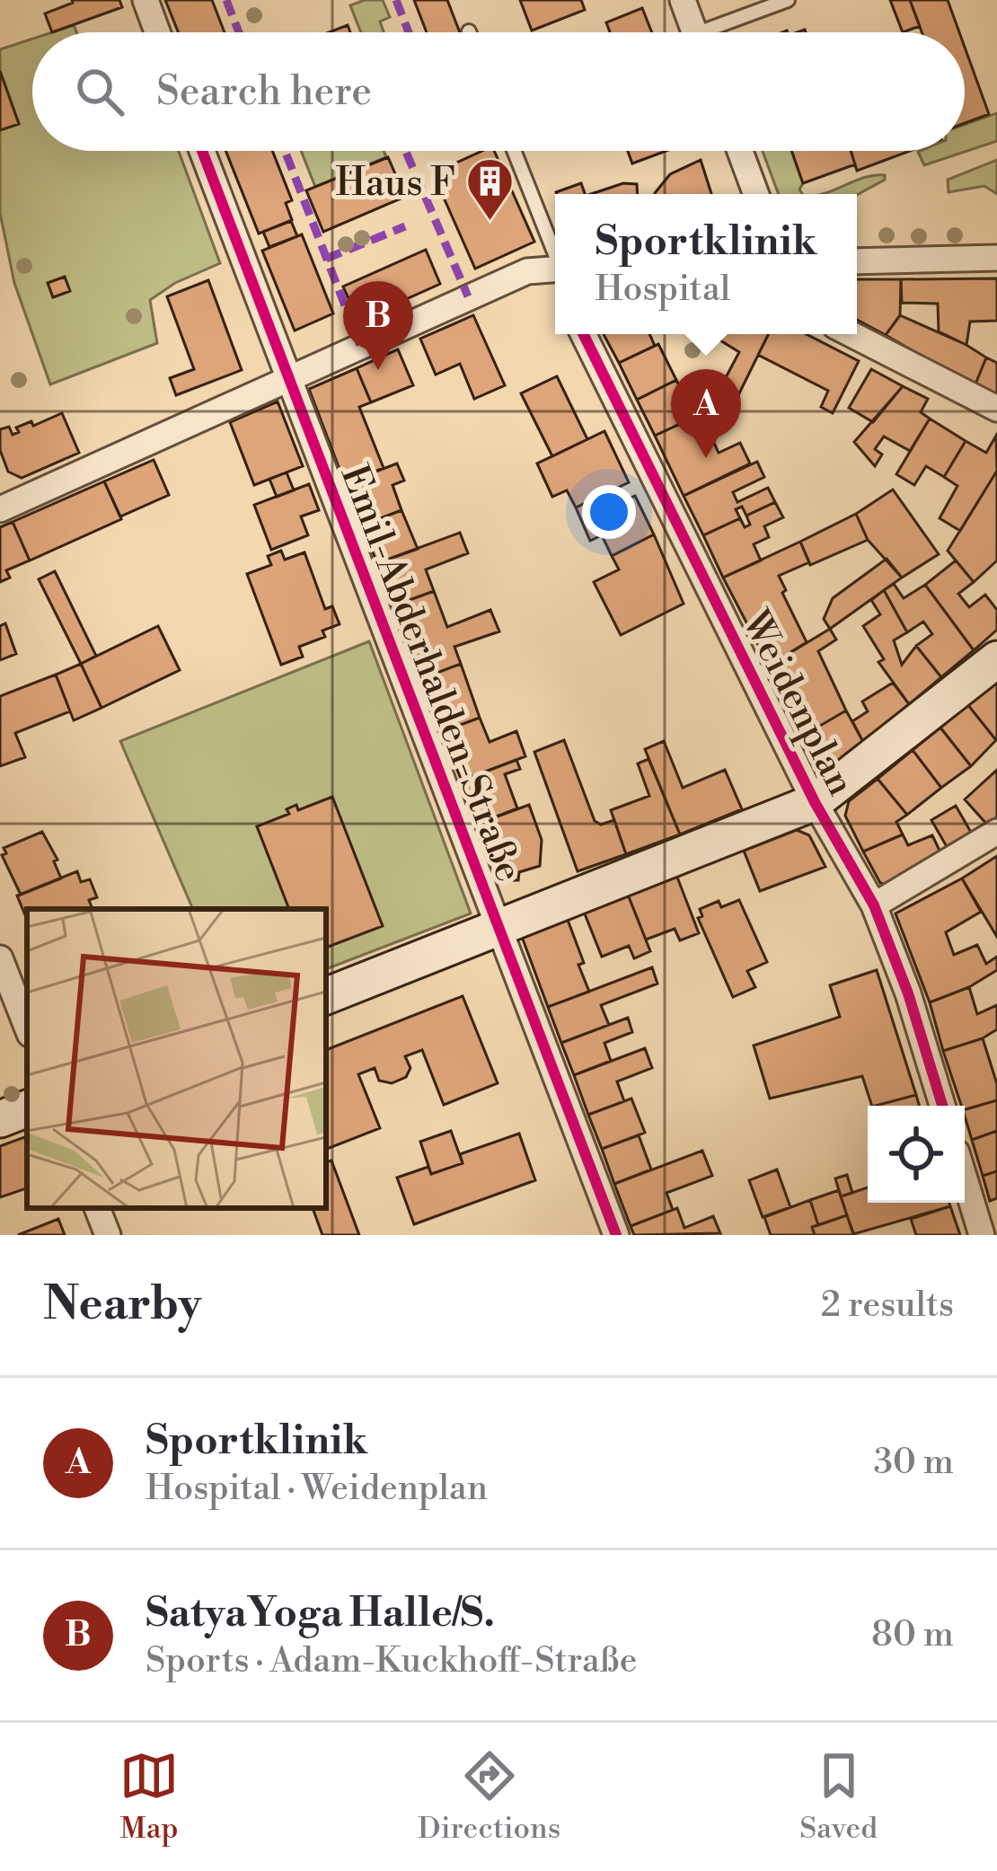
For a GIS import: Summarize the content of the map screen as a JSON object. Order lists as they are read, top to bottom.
{
  "streets": {
    "street": ["Emil-Abderhalden-Straße", "Weidenplan"]
  },
  "places": {
    "building": ["Haus F"]
  },
  "page": {
    "search": "Search here",
    "popup": ["Sportklinik", "Hospital"],
    "pins": ["B", "A"],
    "heading": ["Nearby", "2 results"],
    "list": [
      {
        "mark": "A",
        "name": "Sportklinik",
        "note": "Hospital · Weidenplan",
        "value": "30 m"
      },
      {
        "mark": "B",
        "name": "SatyaYoga Halle/S.",
        "note": "Sports · Adam-Kuckhoff-Straße",
        "value": "80 m"
      }
    ],
    "nav": ["Map", "Directions", "Saved"]
  }
}
